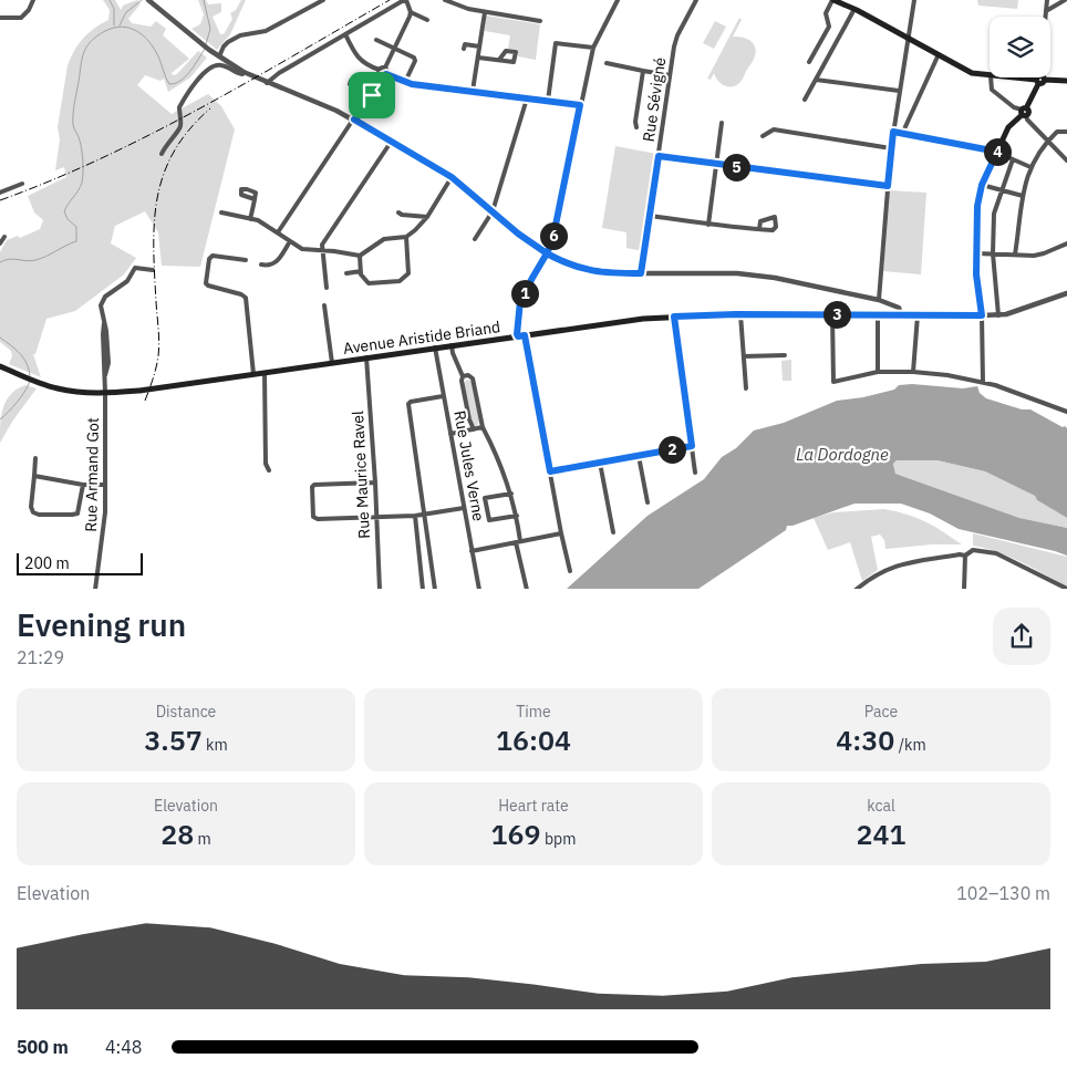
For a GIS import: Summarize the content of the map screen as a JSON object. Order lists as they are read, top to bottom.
{
  "streets": {
    "main road": ["Avenue Aristide Briand"],
    "street": [
      "Rue Sévigné",
      "Rue Jules Verne",
      "Rue Armand Got",
      "Rue Maurice Ravel"
    ]
  },
  "crossings": [
    ["Avenue Aristide Briand", "Rue Jules Verne"],
    ["Avenue Aristide Briand", "Rue Armand Got"],
    ["Avenue Aristide Briand", "Rue Maurice Ravel"]
  ],
  "water": ["La Dordogne"],
  "scale_bar": "200 m",
  "page": {
    "pins": [
      "4",
      "5",
      "6",
      "1",
      "3",
      "2"
    ],
    "scale": "200 m",
    "heading": ["Evening run", "21:29"],
    "stats": [
      ["Distance", "3.57 km"],
      ["Time", "16:04"],
      ["Pace", "4:30 /km"],
      ["Elevation", "28 m"],
      ["Heart rate", "169 bpm"],
      ["kcal", "241"]
    ],
    "chart": ["Elevation", "102–130 m"],
    "list": [
      {
        "name": "500 m",
        "note": "4:48"
      }
    ]
  }
}
